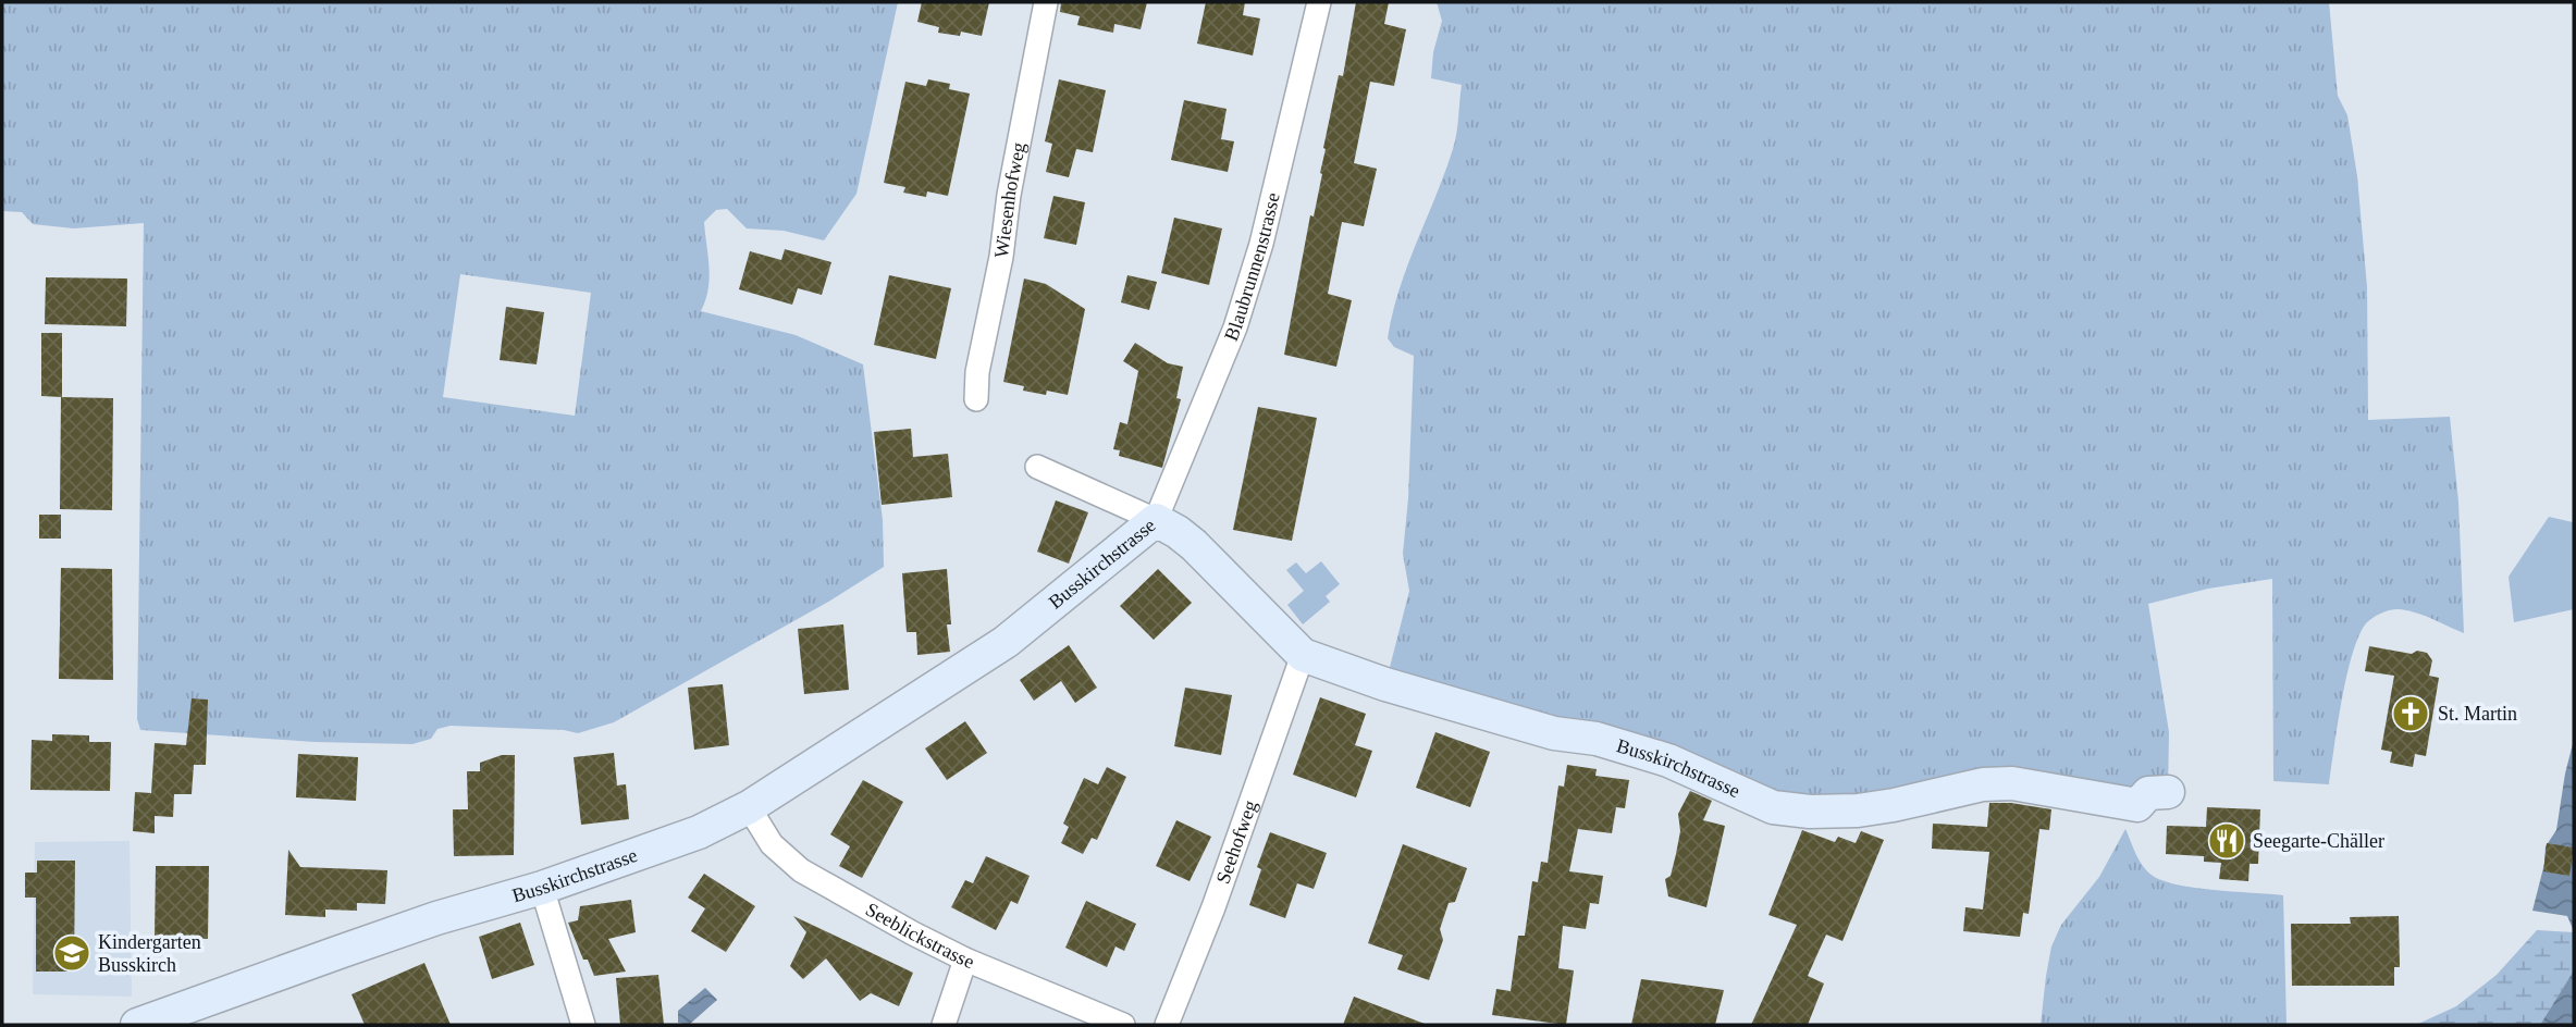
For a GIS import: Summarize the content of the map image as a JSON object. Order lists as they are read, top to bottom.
{
  "streets": {
    "street": [
      "Wiesenhofweg",
      "Blaubrunnenstrasse",
      "Busskirchstrasse",
      "Seehofweg",
      "Seeblickstrasse"
    ]
  },
  "crossings": [
    ["Blaubrunnenstrasse", "Busskirchstrasse"],
    ["Busskirchstrasse", "Seehofweg"],
    ["Busskirchstrasse", "Seeblickstrasse"]
  ],
  "places": {
    "church": ["St. Martin"],
    "restaurant": ["Seegarte-Chäller"],
    "school or university": ["Kindergarten Busskirch"]
  }
}
